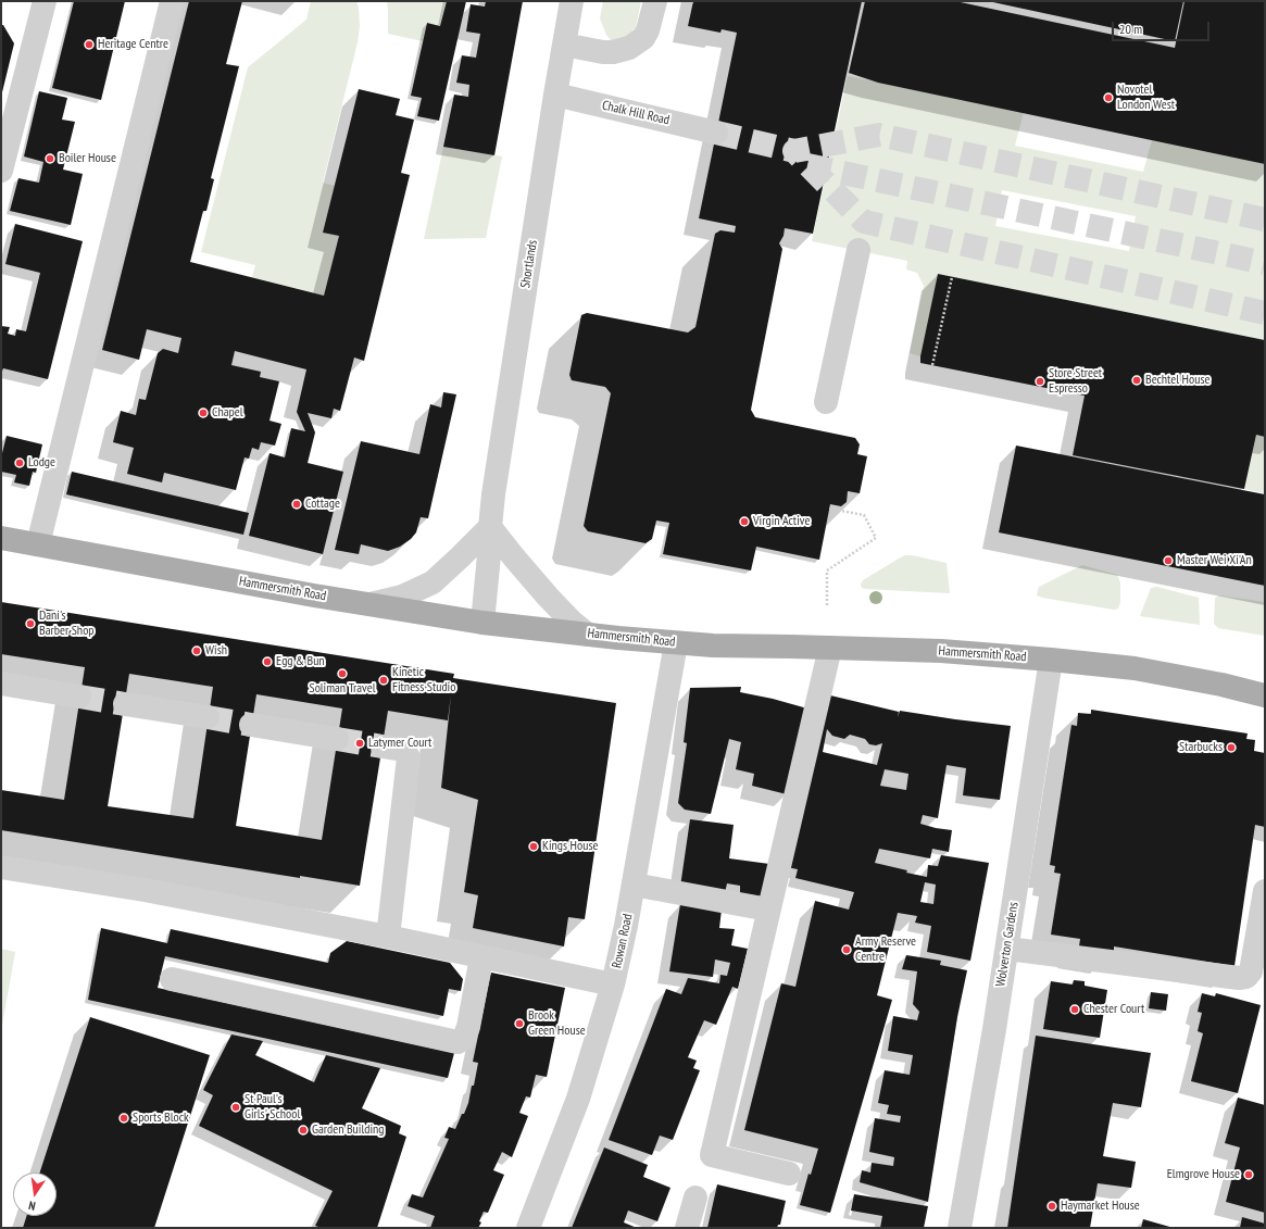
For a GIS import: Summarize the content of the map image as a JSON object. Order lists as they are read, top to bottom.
{
  "streets": {
    "main road": ["Hammersmith Road"],
    "street": [
      "Chalk Hill Road",
      "Shortlands",
      "Rowan Road",
      "Wolverton Gardens"
    ]
  },
  "crossings": [
    ["Chalk Hill Road", "Shortlands"],
    ["Shortlands", "Hammersmith Road"],
    ["Hammersmith Road", "Rowan Road"],
    ["Hammersmith Road", "Wolverton Gardens"]
  ],
  "places": [
    "Heritage Centre",
    "Novotel London West",
    "Boiler House",
    "Bechtel House",
    "Store Street Espresso",
    "Chapel",
    "Lodge",
    "Cottage",
    "Virgin Active",
    "Master Wei Xi'An",
    "Dani's Barber Shop",
    "Wish",
    "Egg & Bun",
    "Soliman Travel",
    "Kinetic Fitness Studio",
    "Latymer Court",
    "Starbucks",
    "Kings House",
    "Army Reserve Centre",
    "Chester Court",
    "Brook Green House",
    "St Paul's Girls' School",
    "Sports Block",
    "Garden Building",
    "Elmgrove House",
    "Haymarket House"
  ],
  "scale_bar": "20 m",
  "north": "bottom"
}
